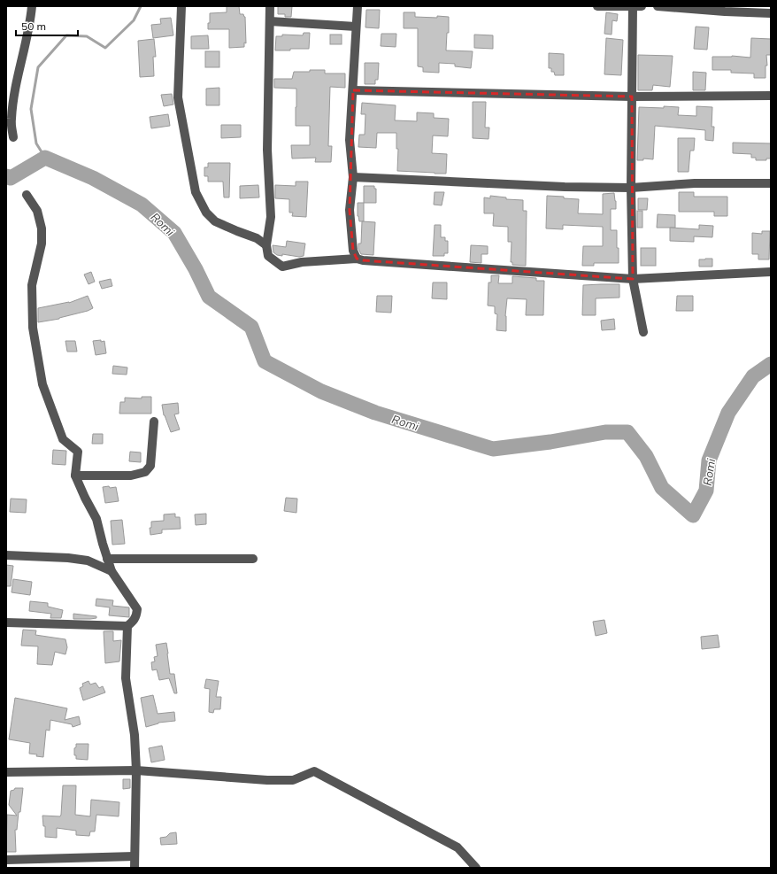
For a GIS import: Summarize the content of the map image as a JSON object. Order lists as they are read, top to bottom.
{
  "water": ["Romi"],
  "scale_bar": "50 m"
}
